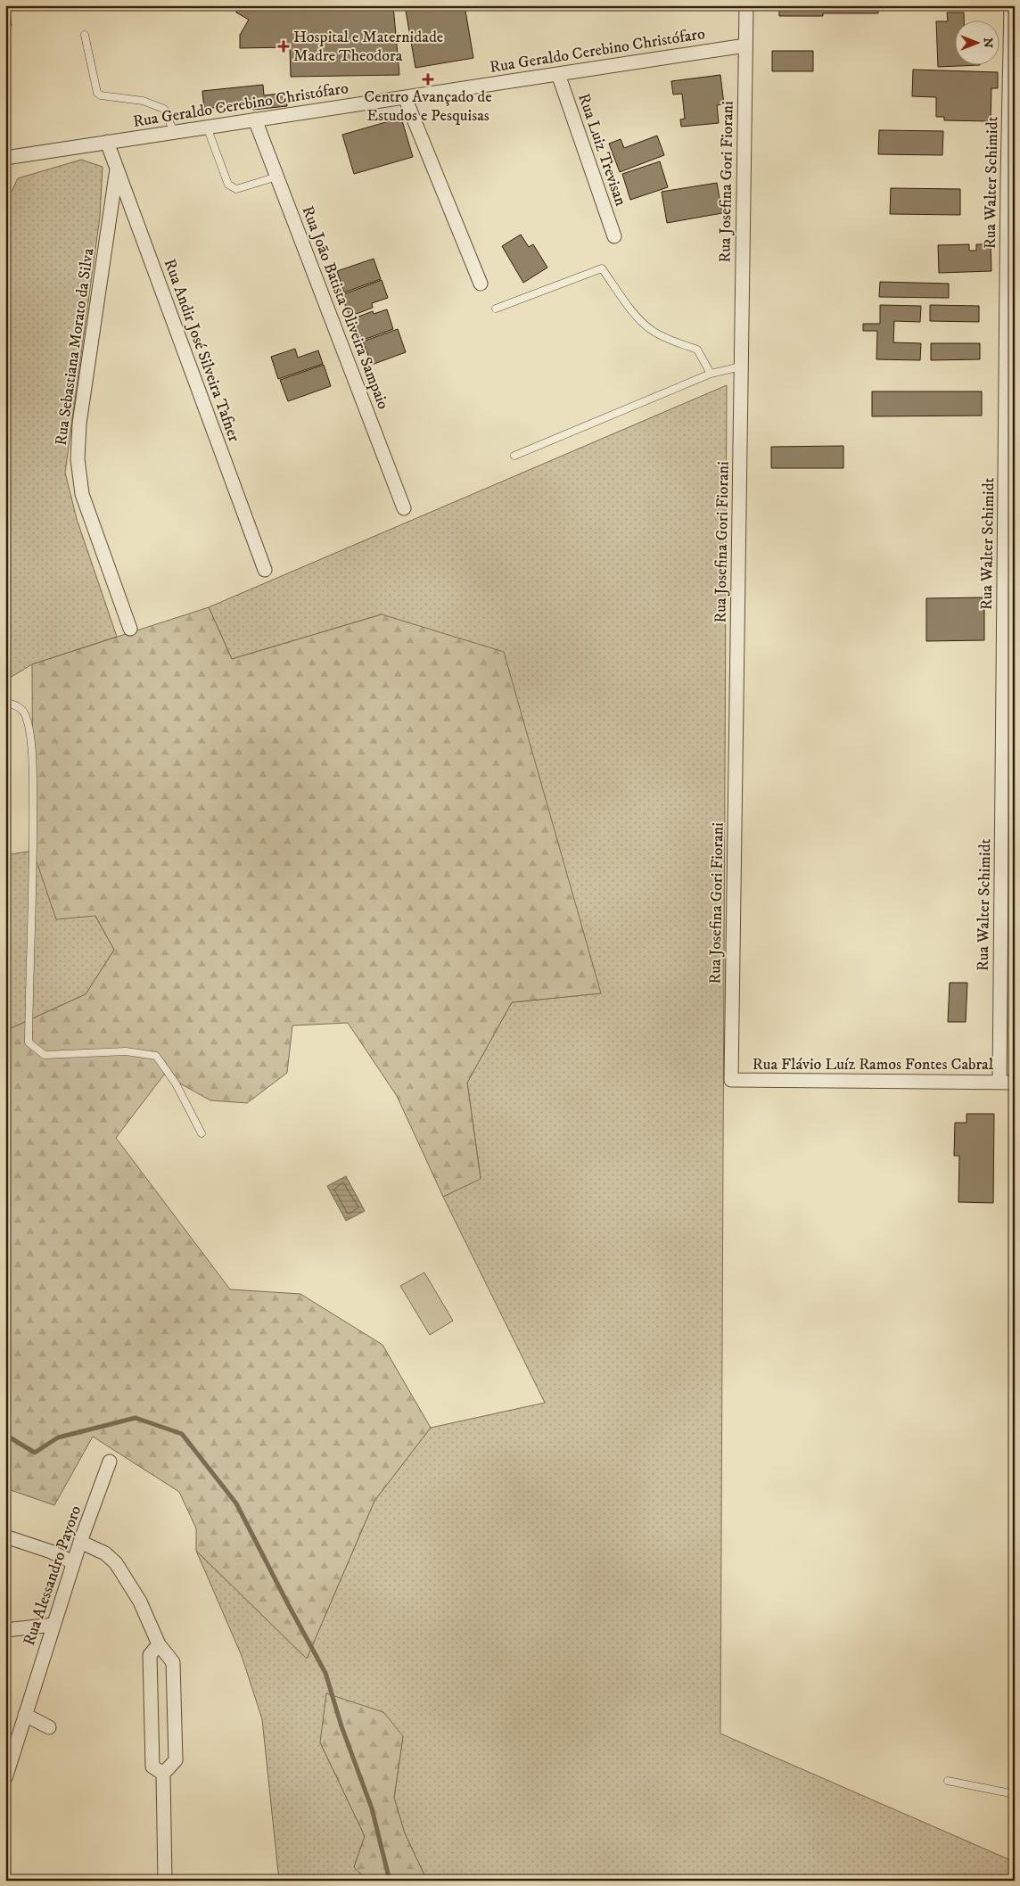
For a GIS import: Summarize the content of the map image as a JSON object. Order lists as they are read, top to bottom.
{
  "streets": {
    "street": [
      "Rua Geraldo Cerebino Christófaro",
      "Rua Luiz Trevisan",
      "Rua Josefina Gori Fiorani",
      "Rua Walter Schimidt",
      "Rua João Batista Oliveira Sampaio",
      "Rua Sebastiana Morato da Silva",
      "Rua Andir José Silveira Tafner",
      "Rua Flávio Luíz Ramos Fontes Cabral",
      "Rua Alessandro Payoro"
    ]
  },
  "crossings": [
    ["Rua Geraldo Cerebino Christófaro", "Rua Luiz Trevisan"],
    ["Rua Geraldo Cerebino Christófaro", "Rua Josefina Gori Fiorani"],
    ["Rua Geraldo Cerebino Christófaro", "Rua João Batista Oliveira Sampaio"],
    ["Rua Geraldo Cerebino Christófaro", "Rua Andir José Silveira Tafner"],
    ["Rua Josefina Gori Fiorani", "Rua Flávio Luíz Ramos Fontes Cabral"],
    ["Rua Walter Schimidt", "Rua Flávio Luíz Ramos Fontes Cabral"],
    ["Rua Sebastiana Morato da Silva", "Rua Andir José Silveira Tafner"]
  ],
  "places": {
    "health": ["Hospital e Maternidade Madre Theodora", "Centro Avançado de Estudos e Pesquisas"]
  },
  "north": "right"
}
